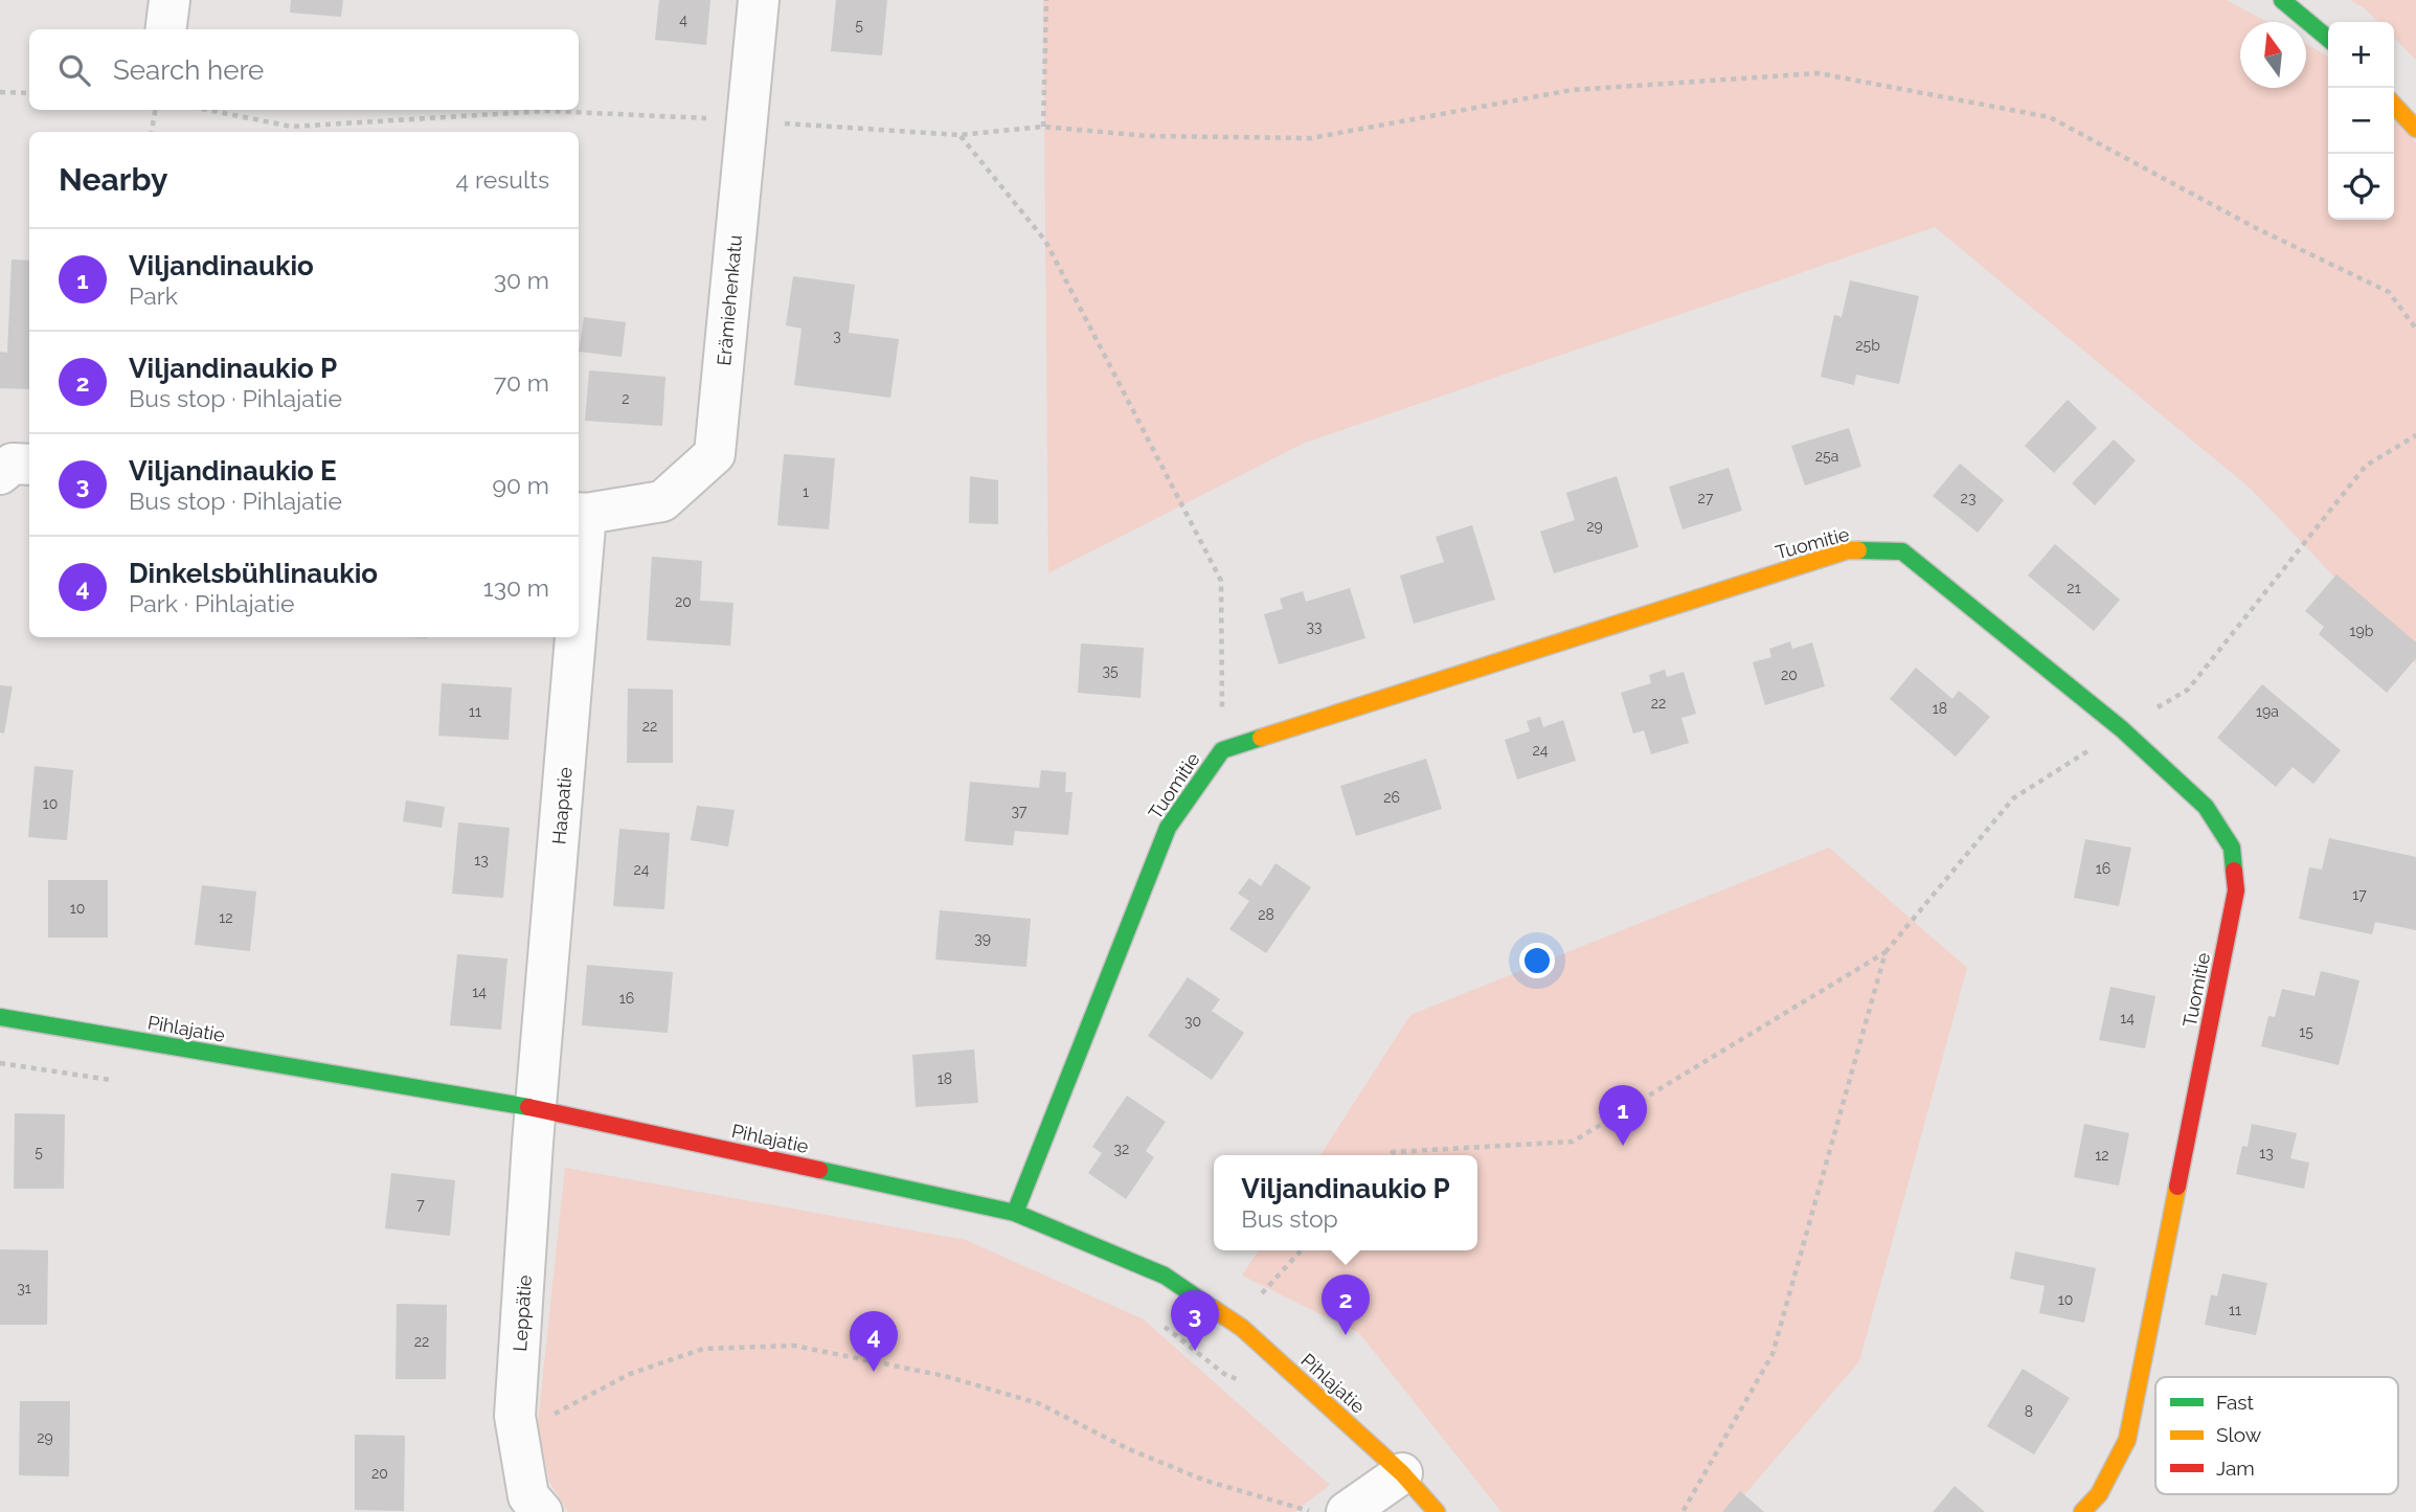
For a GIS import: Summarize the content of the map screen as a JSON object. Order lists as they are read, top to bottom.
{
  "streets": {
    "street": [
      "Erämiehenkatu",
      "Tuomitie",
      "Haapatie",
      "Pihlajatie",
      "Leppätie"
    ]
  },
  "crossings": [
    ["Erämiehenkatu", "Haapatie"],
    ["Tuomitie", "Pihlajatie"],
    ["Haapatie", "Pihlajatie"],
    ["Haapatie", "Leppätie"],
    ["Pihlajatie", "Leppätie"]
  ],
  "house_numbers": [
    "4",
    "5",
    "3",
    "25b",
    "2",
    "25a",
    "1",
    "27",
    "23",
    "29",
    "21",
    "20",
    "33",
    "19b",
    "35",
    "20",
    "22",
    "18",
    "11",
    "19a",
    "22",
    "24",
    "26",
    "10",
    "37",
    "13",
    "16",
    "24",
    "17",
    "10",
    "28",
    "12",
    "39",
    "14",
    "16",
    "14",
    "30",
    "15",
    "18",
    "32",
    "5",
    "13",
    "12",
    "7",
    "31",
    "10",
    "11",
    "22",
    "8",
    "29",
    "20"
  ],
  "legend": ["Fast", "Slow", "Jam"],
  "north": "top",
  "page": {
    "map_buttons": ["+", "−"],
    "search": "Search here",
    "heading": ["Nearby", "4 results"],
    "list": [
      {
        "mark": "1",
        "name": "Viljandinaukio",
        "note": "Park",
        "value": "30 m"
      },
      {
        "mark": "2",
        "name": "Viljandinaukio P",
        "note": "Bus stop · Pihlajatie",
        "value": "70 m"
      },
      {
        "mark": "3",
        "name": "Viljandinaukio E",
        "note": "Bus stop · Pihlajatie",
        "value": "90 m"
      },
      {
        "mark": "4",
        "name": "Dinkelsbühlinaukio",
        "note": "Park · Pihlajatie",
        "value": "130 m"
      }
    ],
    "pins": [
      "1",
      "2",
      "3",
      "4"
    ],
    "popup": ["Viljandinaukio P", "Bus stop"]
  }
}
